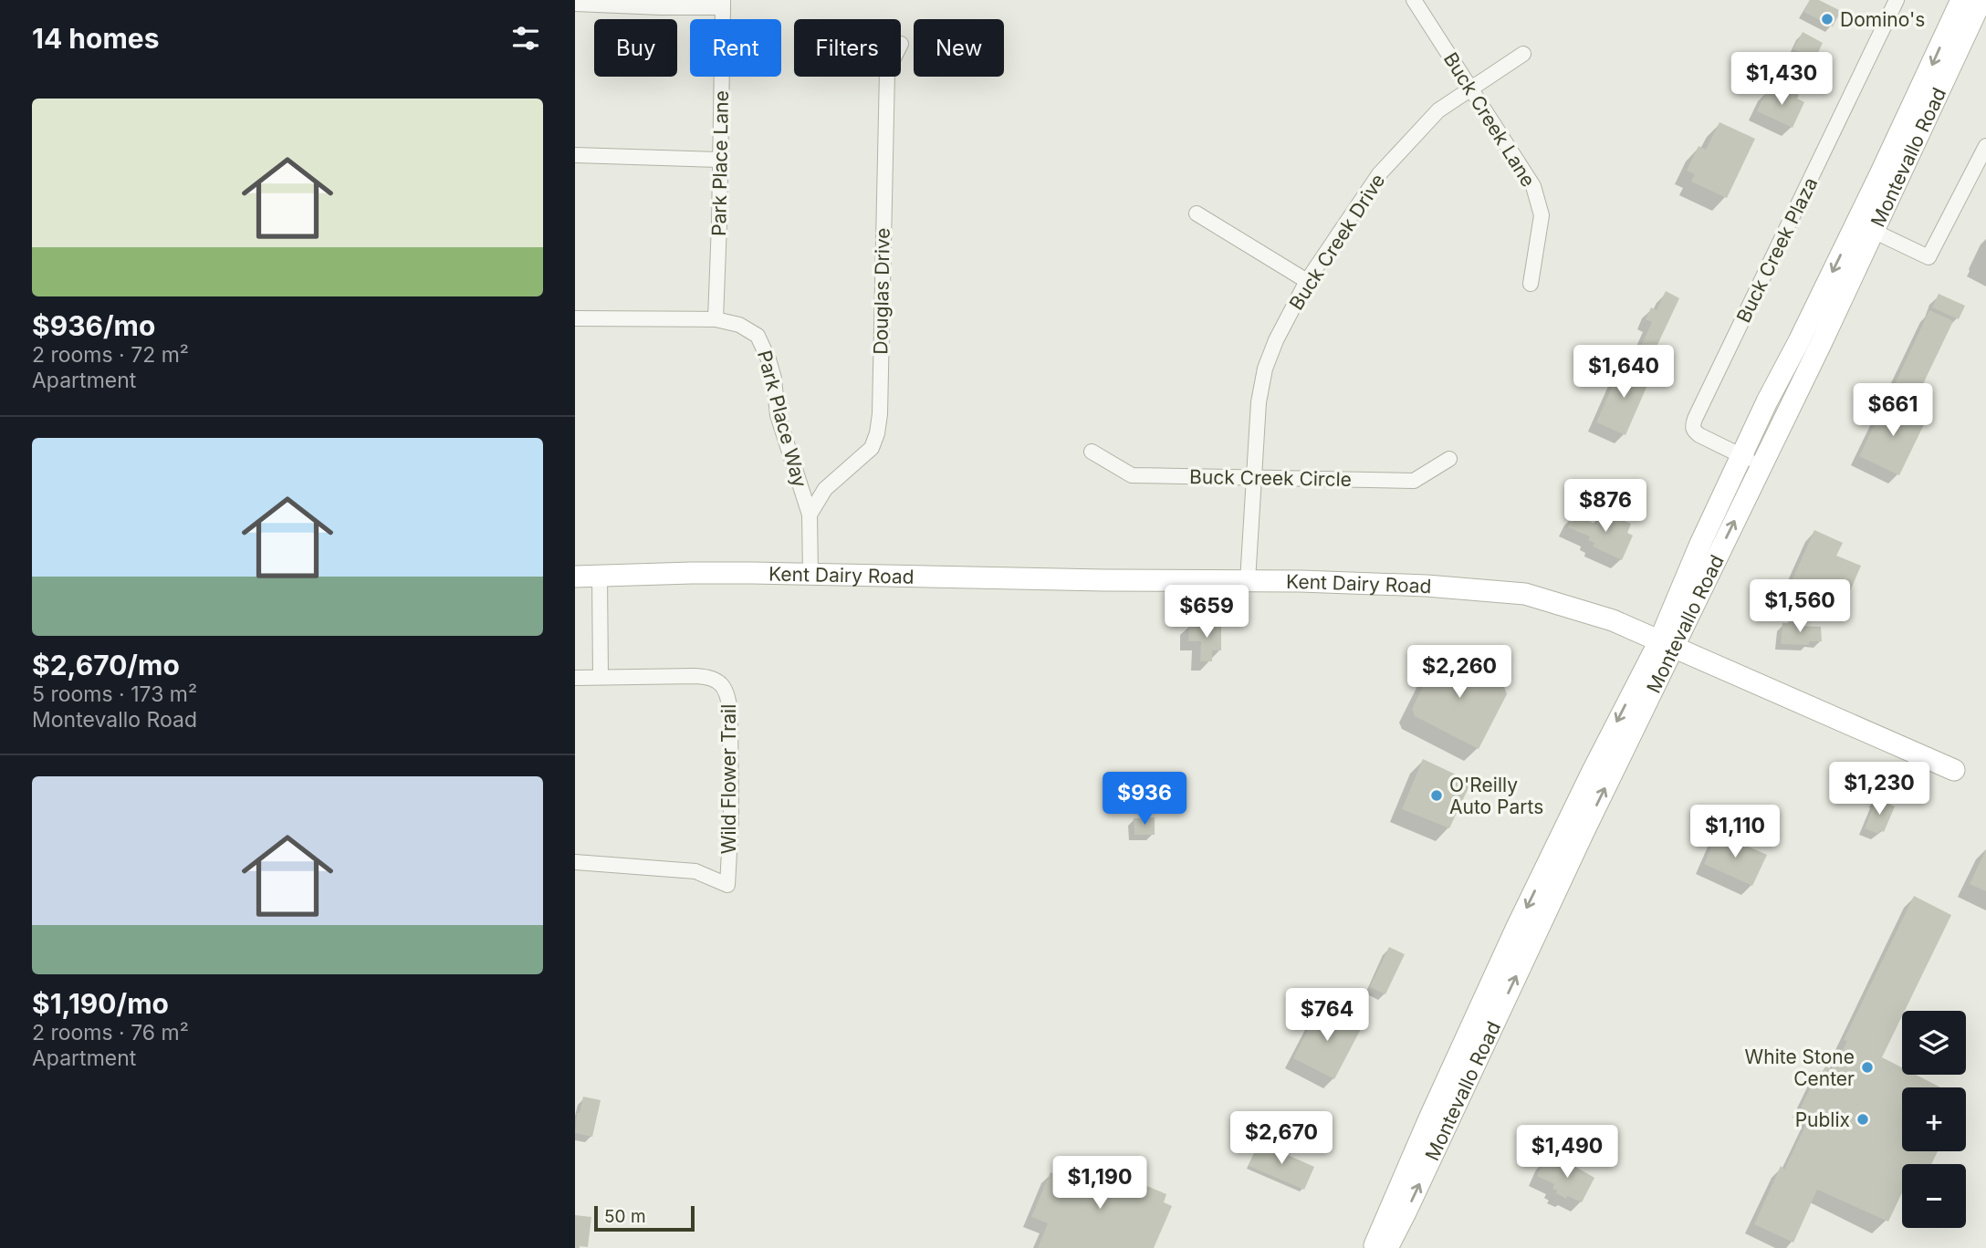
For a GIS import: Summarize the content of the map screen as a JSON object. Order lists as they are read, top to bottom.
{
  "streets": {
    "main road": ["Montevallo Road", "Kent Dairy Road"],
    "street": [
      "Buck Creek Lane",
      "Park Place Lane",
      "Buck Creek Drive",
      "Buck Creek Plaza",
      "Douglas Drive",
      "Park Place Way",
      "Buck Creek Circle",
      "Wild Flower Trail"
    ]
  },
  "crossings": [
    ["Buck Creek Lane", "Buck Creek Drive"],
    ["Montevallo Road", "Buck Creek Plaza"],
    ["Montevallo Road", "Kent Dairy Road"],
    ["Park Place Lane", "Park Place Way"],
    ["Buck Creek Drive", "Buck Creek Circle"],
    ["Buck Creek Drive", "Kent Dairy Road"],
    ["Douglas Drive", "Park Place Way"],
    ["Park Place Way", "Kent Dairy Road"]
  ],
  "places": [
    "Domino's",
    "O'Reilly Auto Parts",
    "White Stone Center",
    "Publix"
  ],
  "scale_bar": "50 m",
  "page": {
    "heading": "14 homes",
    "chip": [
      "Buy",
      "Rent",
      "Filters",
      "New"
    ],
    "price": [
      "$1,430",
      "$1,640",
      "$661",
      "$876",
      "$1,560",
      "$659",
      "$2,260",
      "$1,230",
      "$936",
      "$1,110",
      "$764",
      "$2,670",
      "$1,490",
      "$1,190"
    ],
    "list": [
      {
        "name": "$936/mo",
        "note": "2 rooms · 72 m² · Apartment"
      },
      {
        "name": "$2,670/mo",
        "note": "5 rooms · 173 m² · Montevallo Road"
      },
      {
        "name": "$1,190/mo",
        "note": "2 rooms · 76 m² · Apartment"
      }
    ],
    "map_buttons": ["+", "−"],
    "scale": "50 m"
  }
}
